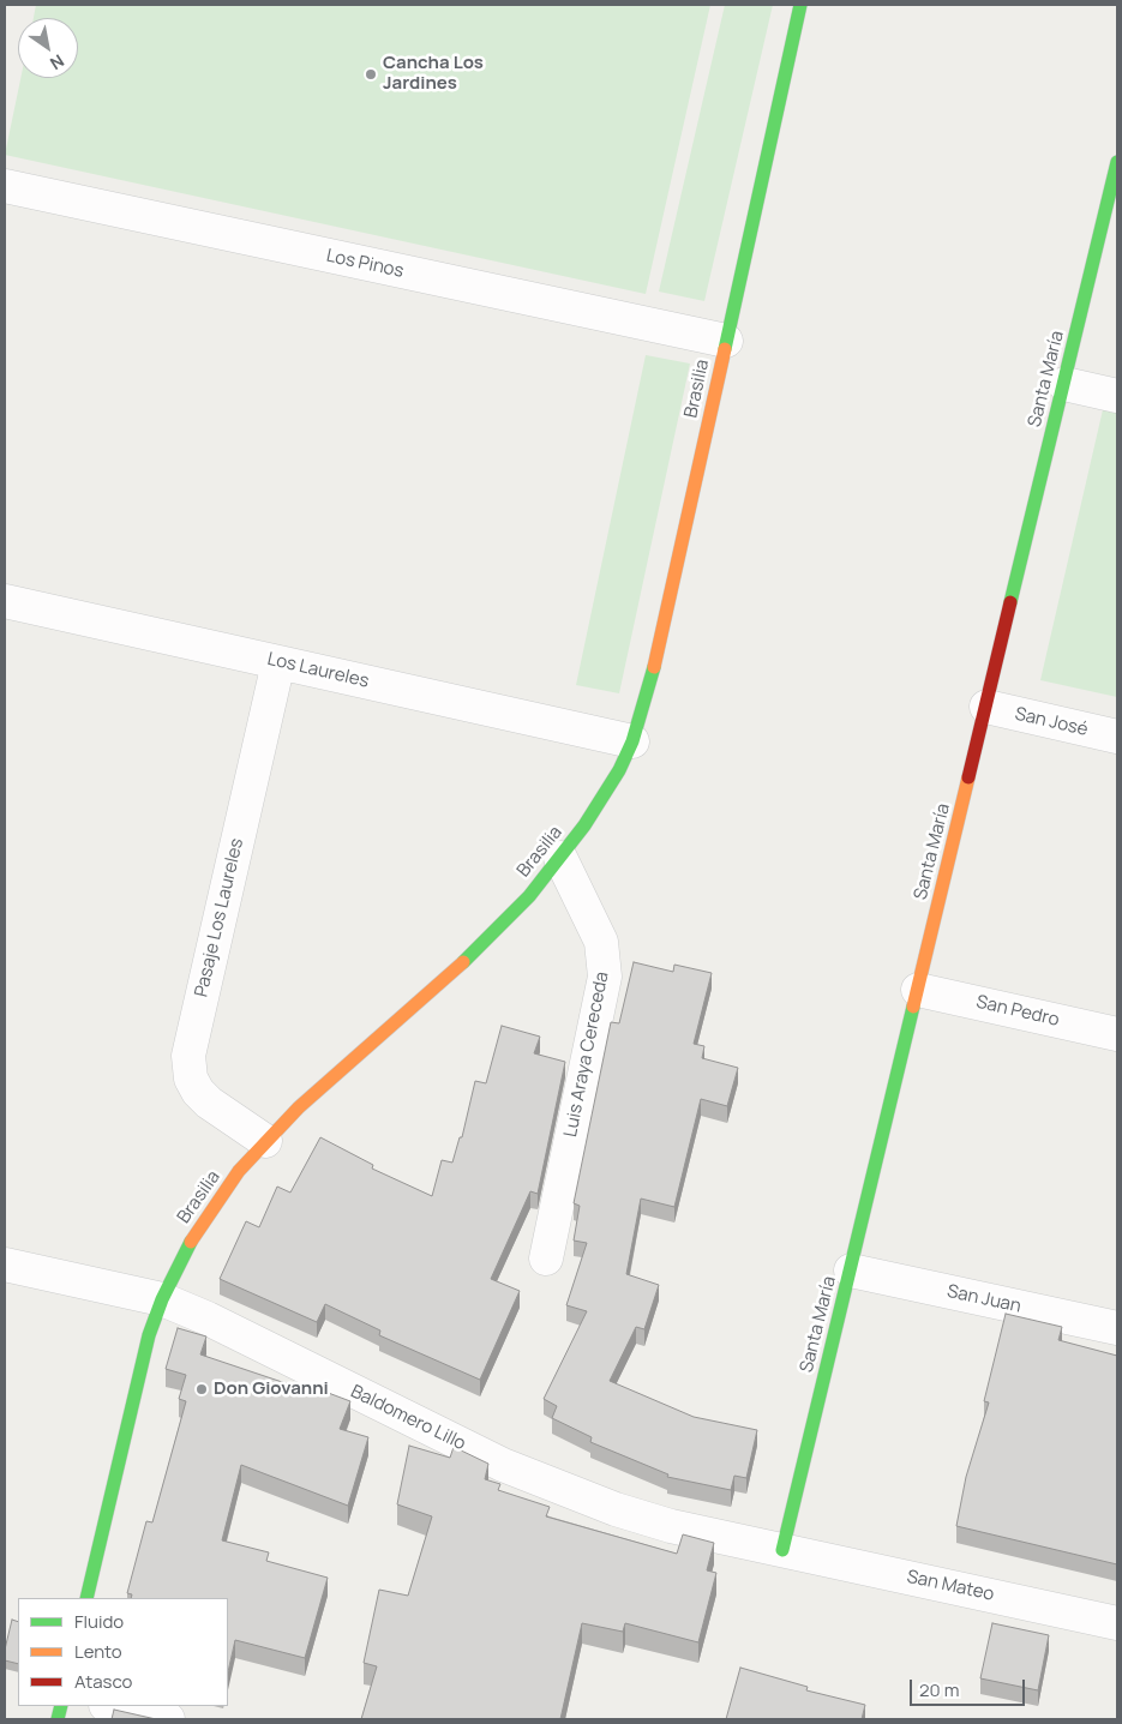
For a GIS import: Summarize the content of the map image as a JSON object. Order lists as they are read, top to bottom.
{
  "streets": {
    "street": [
      "Los Pinos",
      "Santa María",
      "Brasilia",
      "Los Laureles",
      "San José",
      "Pasaje Los Laureles",
      "San Pedro",
      "Luis Araya Cereceda",
      "San Juan",
      "Baldomero Lillo",
      "San Mateo"
    ]
  },
  "crossings": [
    ["Los Pinos", "Brasilia"],
    ["Santa María", "San José"],
    ["Santa María", "San Pedro"],
    ["Santa María", "San Juan"],
    ["Santa María", "Baldomero Lillo"],
    ["Santa María", "San Mateo"],
    ["Brasilia", "Los Laureles"],
    ["Brasilia", "Pasaje Los Laureles"],
    ["Brasilia", "Luis Araya Cereceda"],
    ["Brasilia", "Baldomero Lillo"],
    ["Los Laureles", "Pasaje Los Laureles"],
    ["Baldomero Lillo", "San Mateo"]
  ],
  "places": ["Cancha Los Jardines", "Don Giovanni"],
  "legend": ["Fluido", "Lento", "Atasco"],
  "scale_bar": "20 m",
  "north": "bottom right"
}
